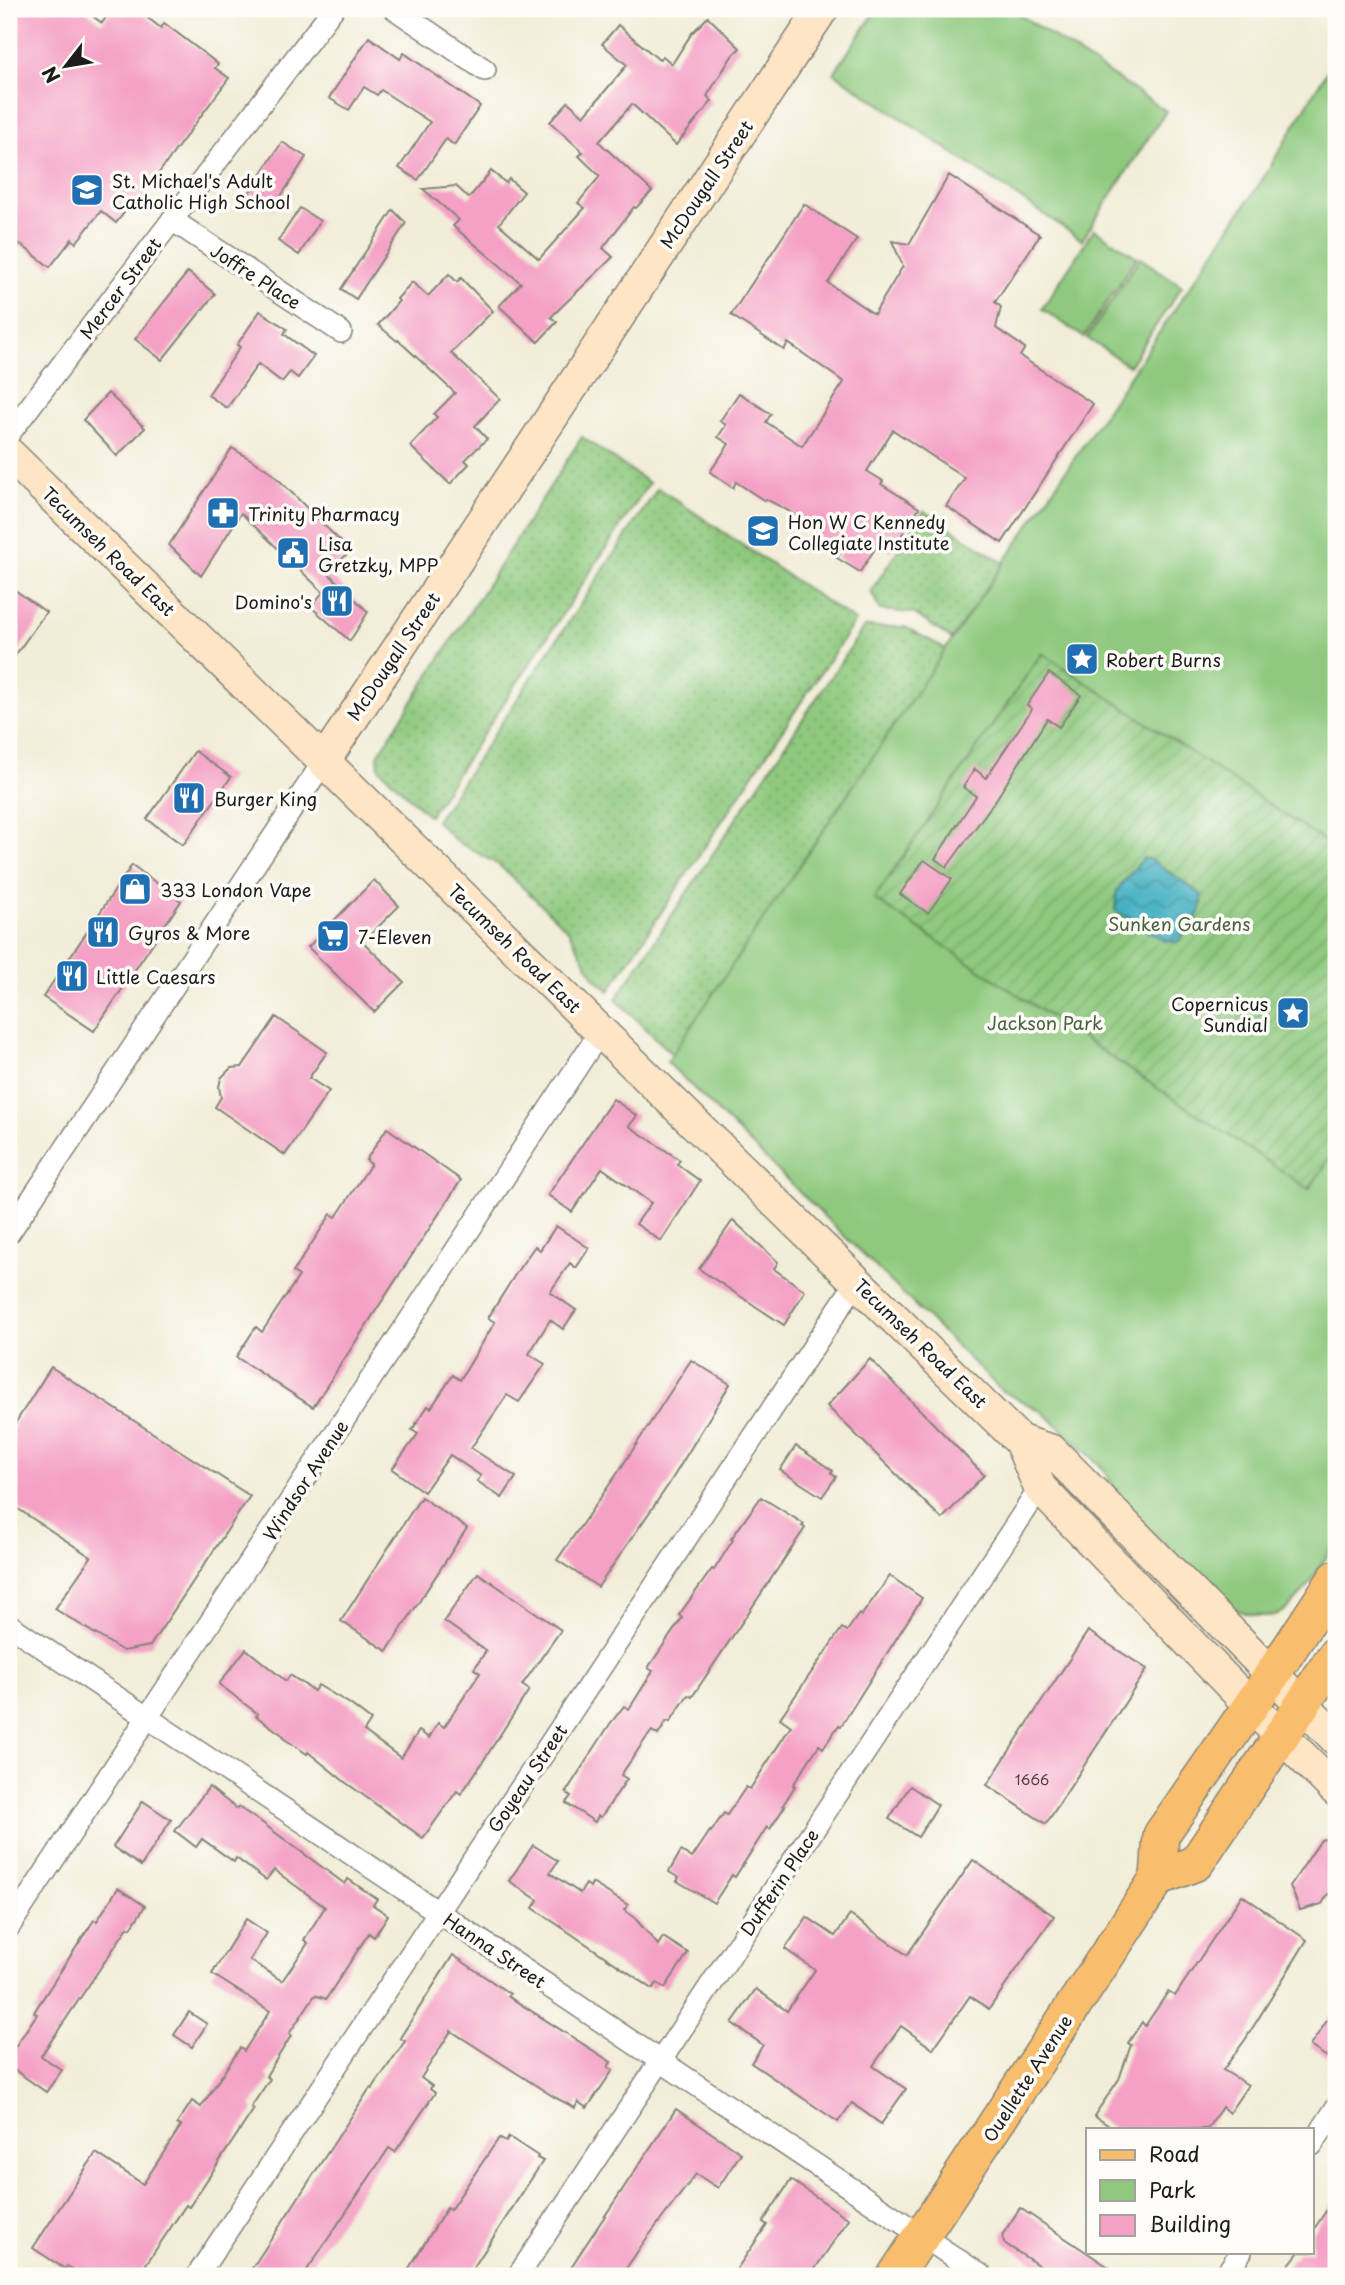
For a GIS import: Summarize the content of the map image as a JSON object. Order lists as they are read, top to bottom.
{
  "streets": {
    "main road": ["McDougall Street", "Tecumseh Road East", "Ouellette Avenue"],
    "street": [
      "Joffre Place",
      "Mercer Street",
      "Windsor Avenue",
      "Goyeau Street",
      "Dufferin Place",
      "Hanna Street"
    ]
  },
  "crossings": [
    ["McDougall Street", "Tecumseh Road East"],
    ["Joffre Place", "Mercer Street"],
    ["Tecumseh Road East", "Windsor Avenue"],
    ["Tecumseh Road East", "Goyeau Street"],
    ["Tecumseh Road East", "Dufferin Place"],
    ["Tecumseh Road East", "Ouellette Avenue"],
    ["Windsor Avenue", "Hanna Street"],
    ["Goyeau Street", "Hanna Street"],
    ["Dufferin Place", "Hanna Street"],
    ["Hanna Street", "Ouellette Avenue"]
  ],
  "parks": ["Sunken Gardens", "Jackson Park"],
  "places": {
    "school or university": ["St. Michael's Adult Catholic High School", "Hon W C Kennedy Collegiate Institute"],
    "pharmacy": ["Trinity Pharmacy"],
    "public building": ["Lisa Gretzky, MPP"],
    "restaurant": [
      "Domino's",
      "Burger King",
      "Gyros & More",
      "Little Caesars"
    ],
    "place": ["Robert Burns", "Copernicus Sundial"],
    "shop": ["333 London Vape"],
    "supermarket": ["7-Eleven"]
  },
  "house_numbers": ["1666"],
  "legend": ["Road", "Park", "Building"],
  "north": "bottom left"
}
